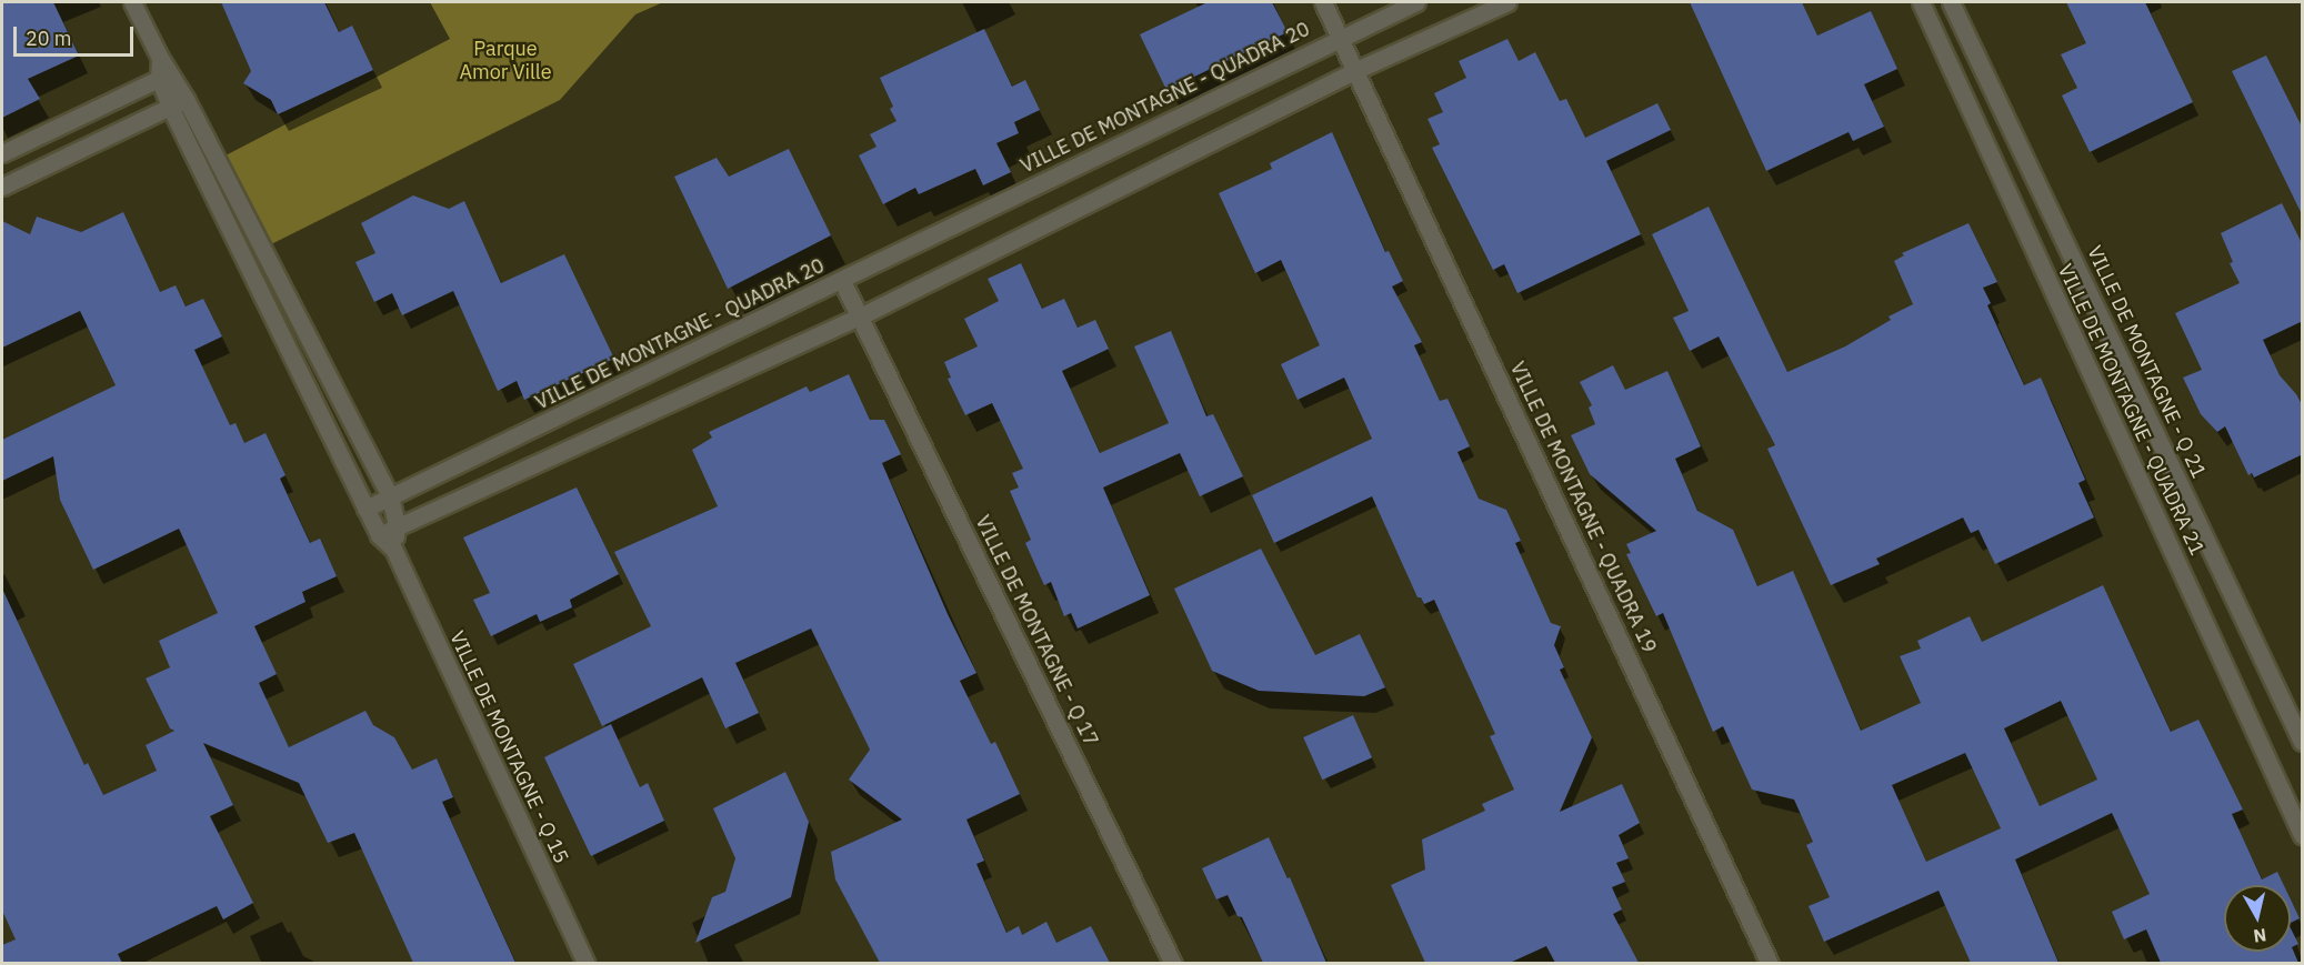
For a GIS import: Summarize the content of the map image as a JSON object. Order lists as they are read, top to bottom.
{
  "streets": {
    "street": [
      "VILLE DE MONTAGNE - QUADRA 20",
      "VILLE DE MONTAGNE - Q 21",
      "VILLE DE MONTAGNE - QUADRA 21",
      "VILLE DE MONTAGNE - QUADRA 19",
      "VILLE DE MONTAGNE - Q 17",
      "VILLE DE MONTAGNE - Q 15"
    ]
  },
  "crossings": [
    ["VILLE DE MONTAGNE - QUADRA 20", "VILLE DE MONTAGNE - QUADRA 19"],
    ["VILLE DE MONTAGNE - QUADRA 20", "VILLE DE MONTAGNE - Q 17"]
  ],
  "parks": ["Parque Amor Ville"],
  "scale_bar": "20 m",
  "north": "bottom"
}
